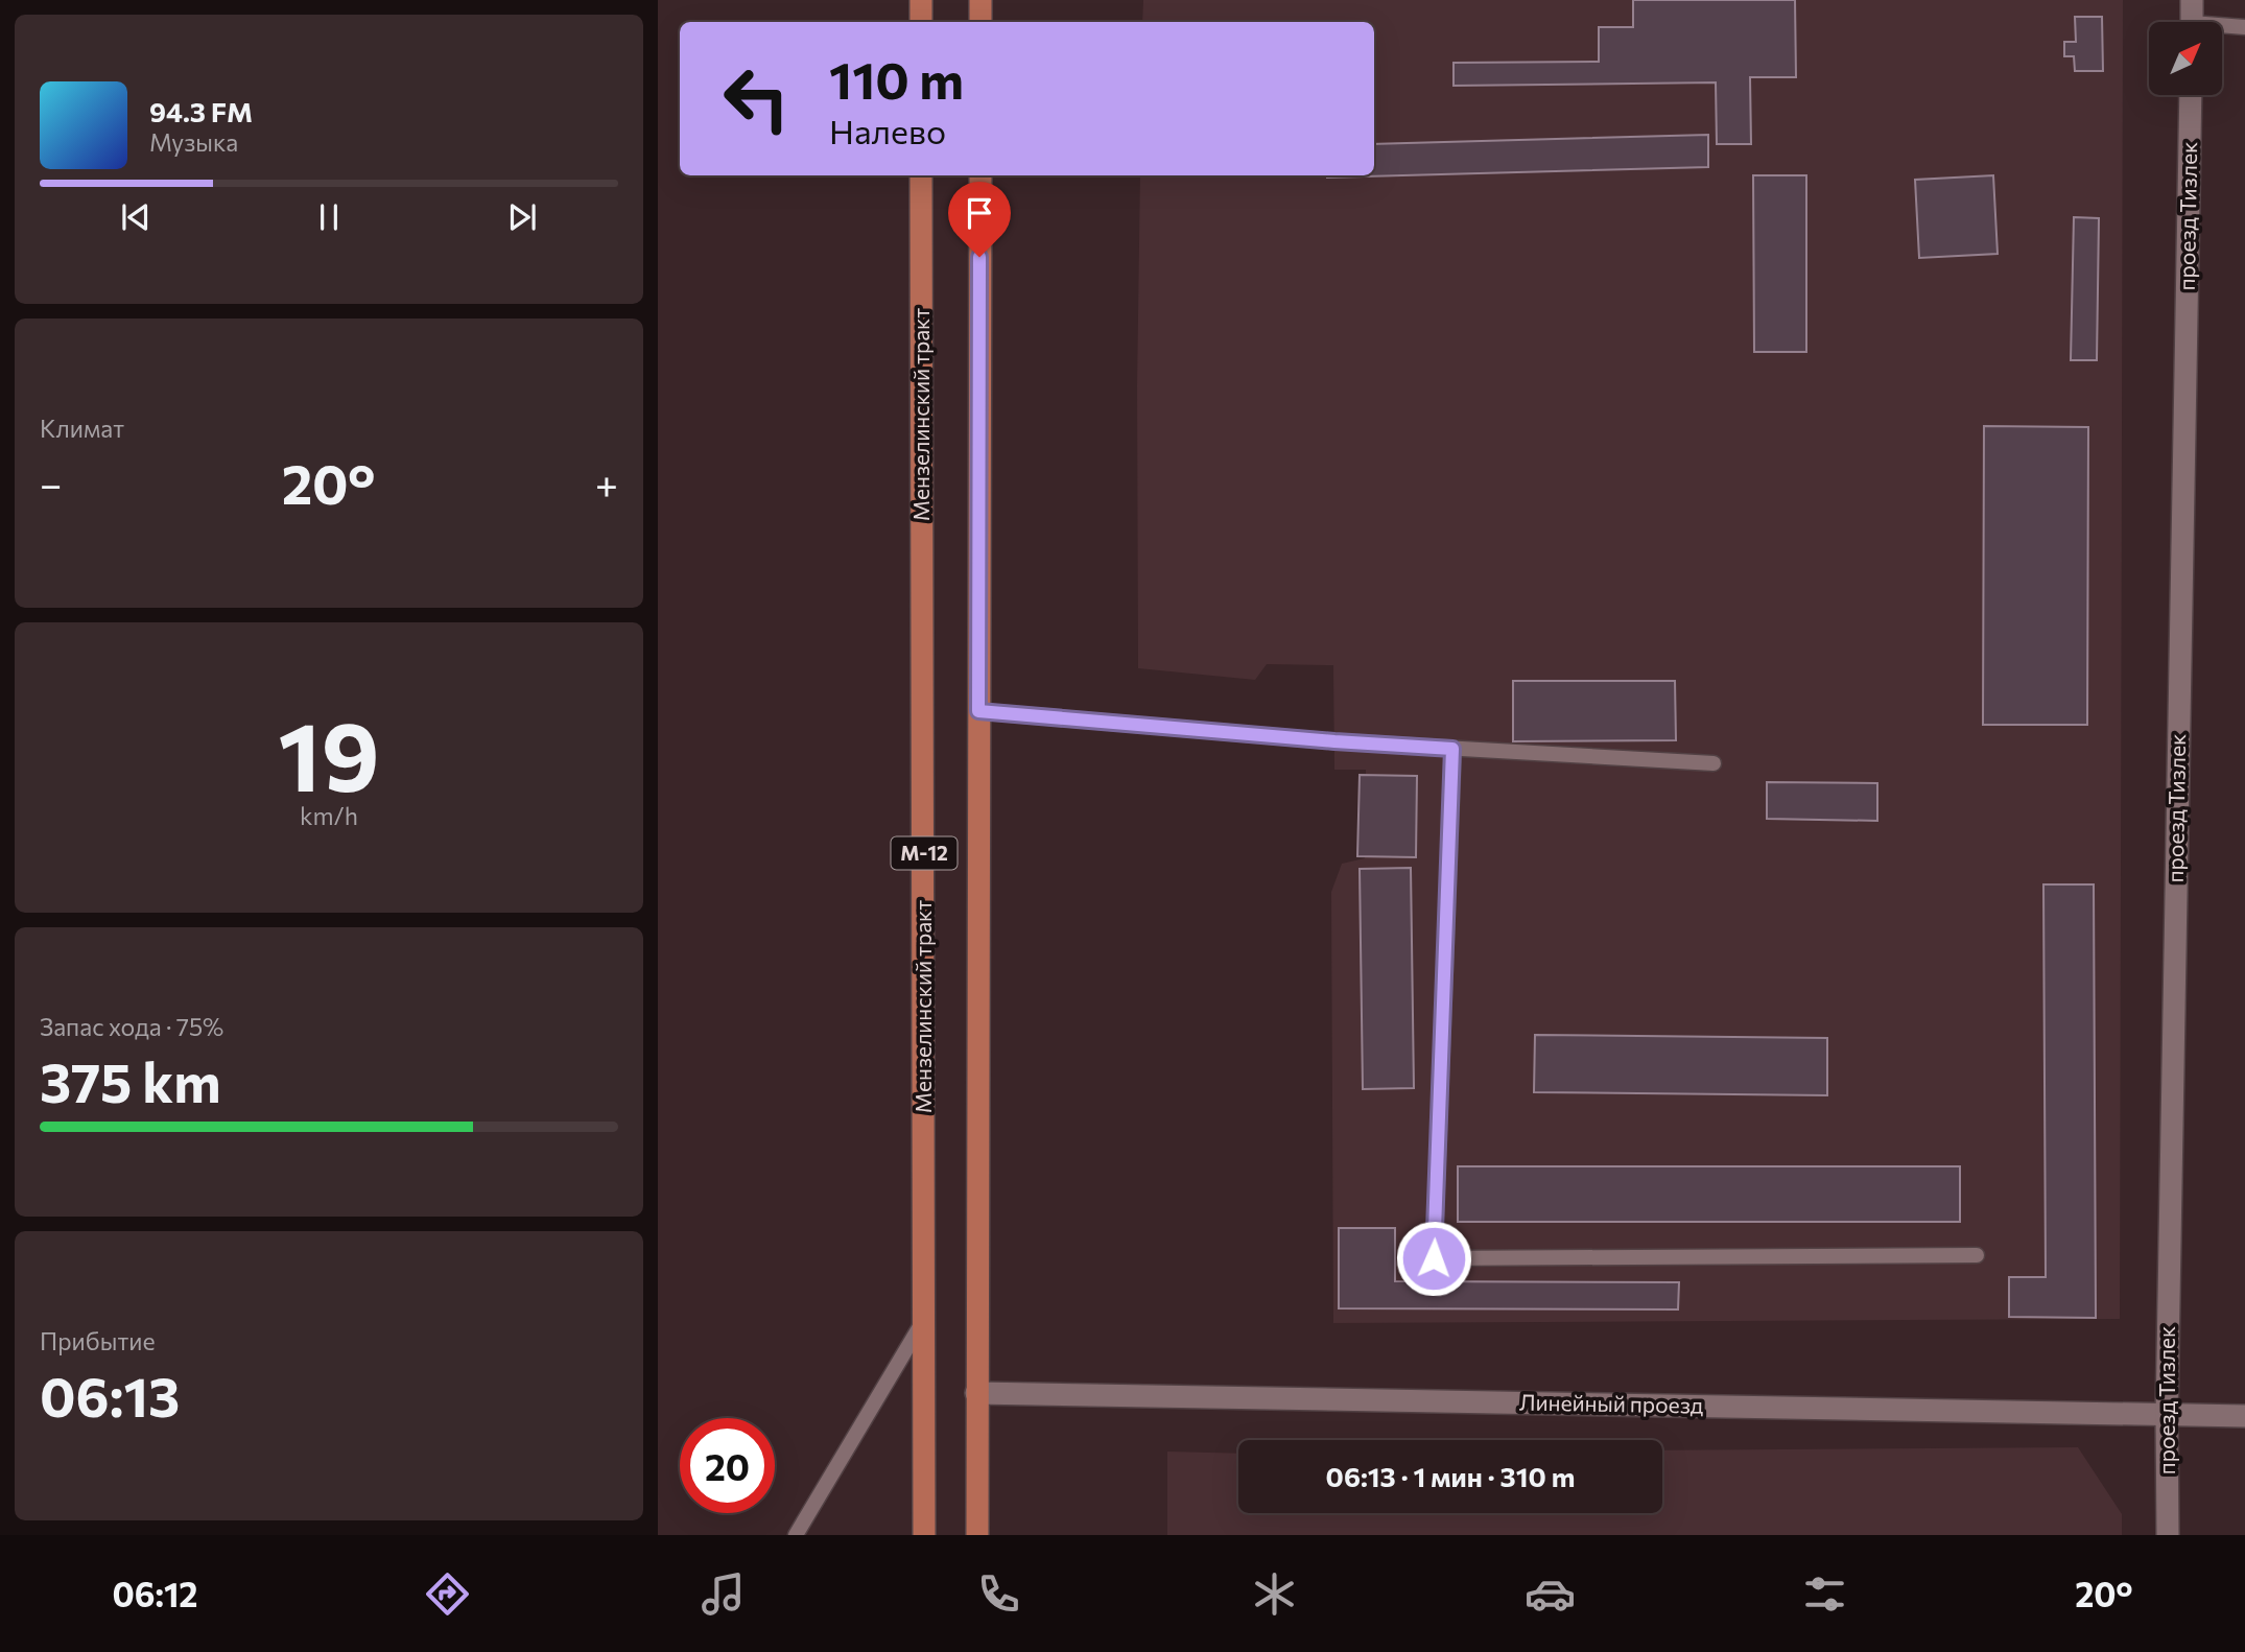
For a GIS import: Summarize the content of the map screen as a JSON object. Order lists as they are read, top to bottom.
{
  "streets": {
    "main road": ["Мензелинский тракт", "М-12"],
    "street": ["проезд Тизлек", "Линейный проезд"]
  },
  "crossings": [
    ["проезд Тизлек", "Линейный проезд"],
    ["М-12", "Линейный проезд"]
  ],
  "north": "top right",
  "page": {
    "turn": ["110 m", "Налево"],
    "song": ["94.3 FM", "Музыка"],
    "tile": [
      "Климат",
      ["19", "km/h"],
      ["Запас хода · 75%", "375 km"],
      ["Прибытие", "06:13"]
    ],
    "heat": ["−", "20°", "+"],
    "limit": "20",
    "trip": "06:13 · 1 мин · 310 m",
    "tabs": ["06:12", "20°"]
  }
}
